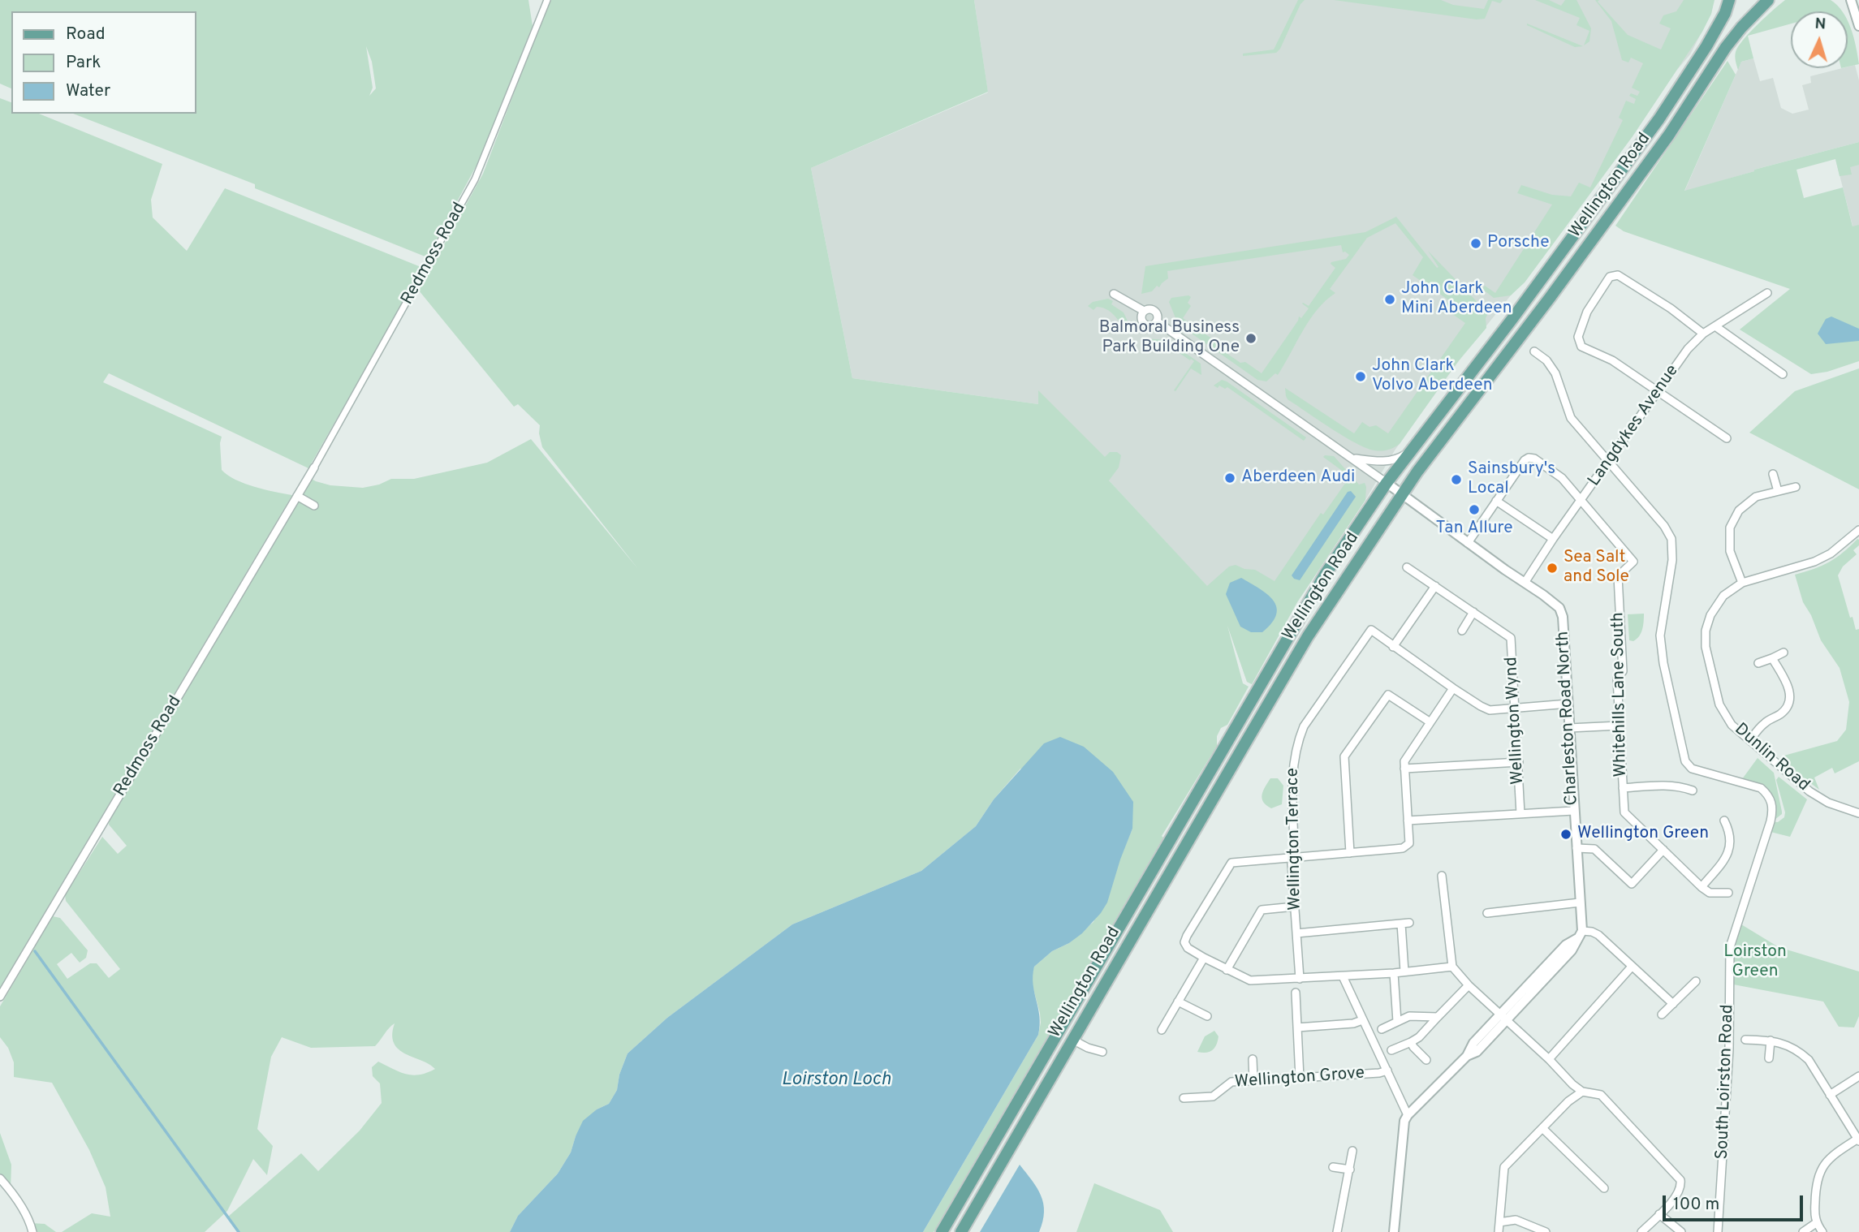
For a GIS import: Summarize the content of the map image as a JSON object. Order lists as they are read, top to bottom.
{
  "streets": {
    "main road": ["Wellington Road"],
    "street": [
      "Redmoss Road",
      "Langdykes Avenue",
      "Whitehills Lane South",
      "Charleston Road North",
      "Wellington Wynd",
      "Dunlin Road",
      "Wellington Terrace",
      "Wellington Grove",
      "South Loirston Road"
    ]
  },
  "crossings": [
    ["Wellington Road", "Charleston Road North"],
    ["Langdykes Avenue", "Whitehills Lane South"],
    ["Langdykes Avenue", "Charleston Road North"],
    ["Langdykes Avenue", "South Loirston Road"],
    ["Charleston Road North", "Wellington Terrace"],
    ["Wellington Wynd", "Wellington Terrace"]
  ],
  "water": ["Loirston Loch"],
  "parks": ["Loirston Green"],
  "places": [
    "Porsche",
    "John Clark Mini Aberdeen",
    "Balmoral Business Park Building One",
    "John Clark Volvo Aberdeen",
    "Aberdeen Audi",
    "Sainsbury's Local",
    "Tan Allure",
    "Sea Salt and Sole",
    "Wellington Green"
  ],
  "legend": ["Road", "Park", "Water"],
  "scale_bar": "100 m",
  "north": "top"
}
